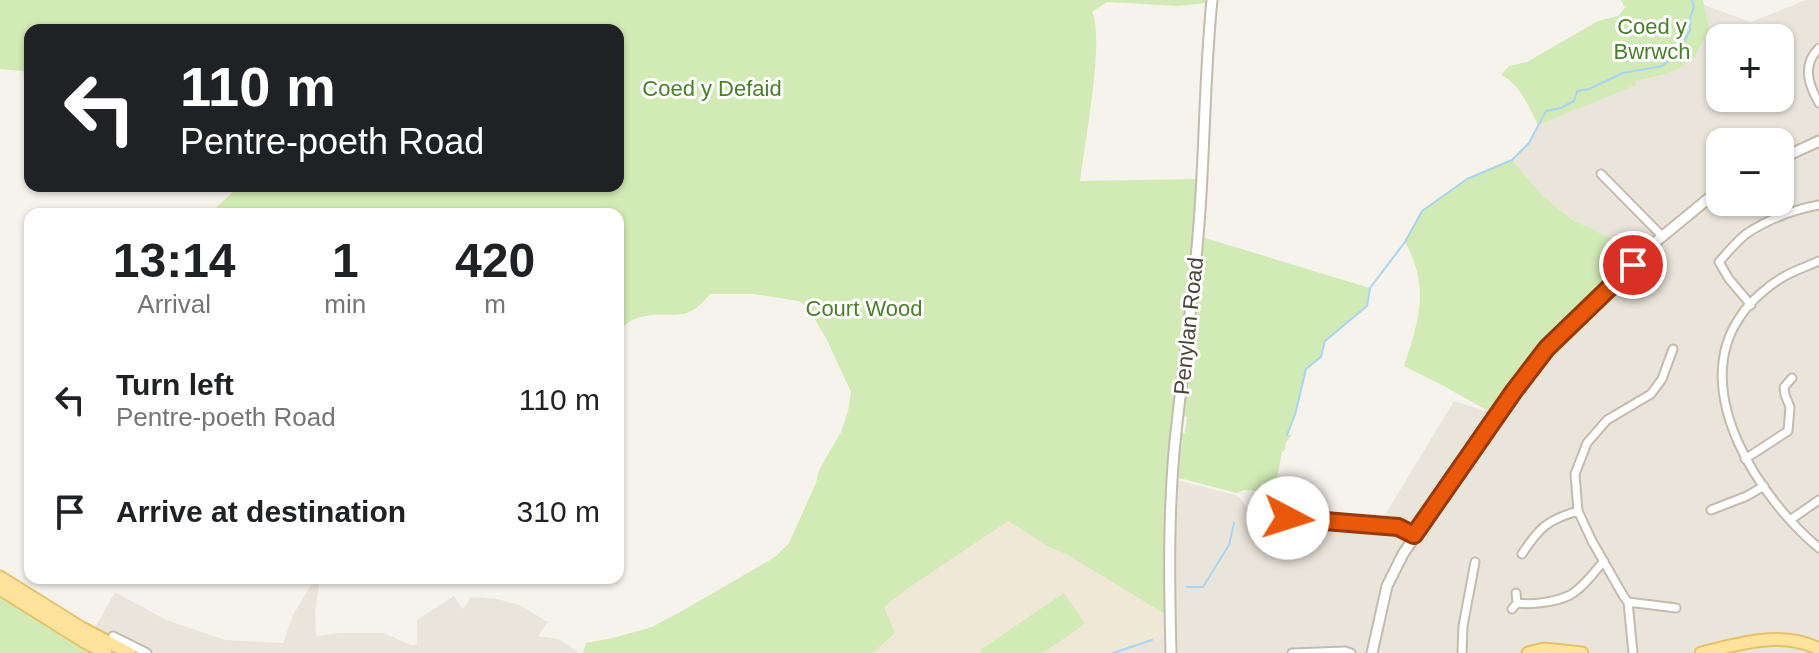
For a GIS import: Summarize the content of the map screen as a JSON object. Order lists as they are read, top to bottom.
{
  "streets": {
    "street": ["Penylan Road"]
  },
  "parks": ["Coed y Bwrwch", "Coed y Defaid", "Court Wood"],
  "page": {
    "map_buttons": ["+", "−"],
    "turn": ["110 m", "Pentre-poeth Road"],
    "eta": [
      "13:14",
      "Arrival",
      "1",
      "min",
      "420",
      "m"
    ],
    "list": [
      {
        "name": "Turn left",
        "note": "Pentre-poeth Road",
        "value": "110 m"
      },
      {
        "name": "Arrive at destination",
        "value": "310 m"
      }
    ]
  }
}
